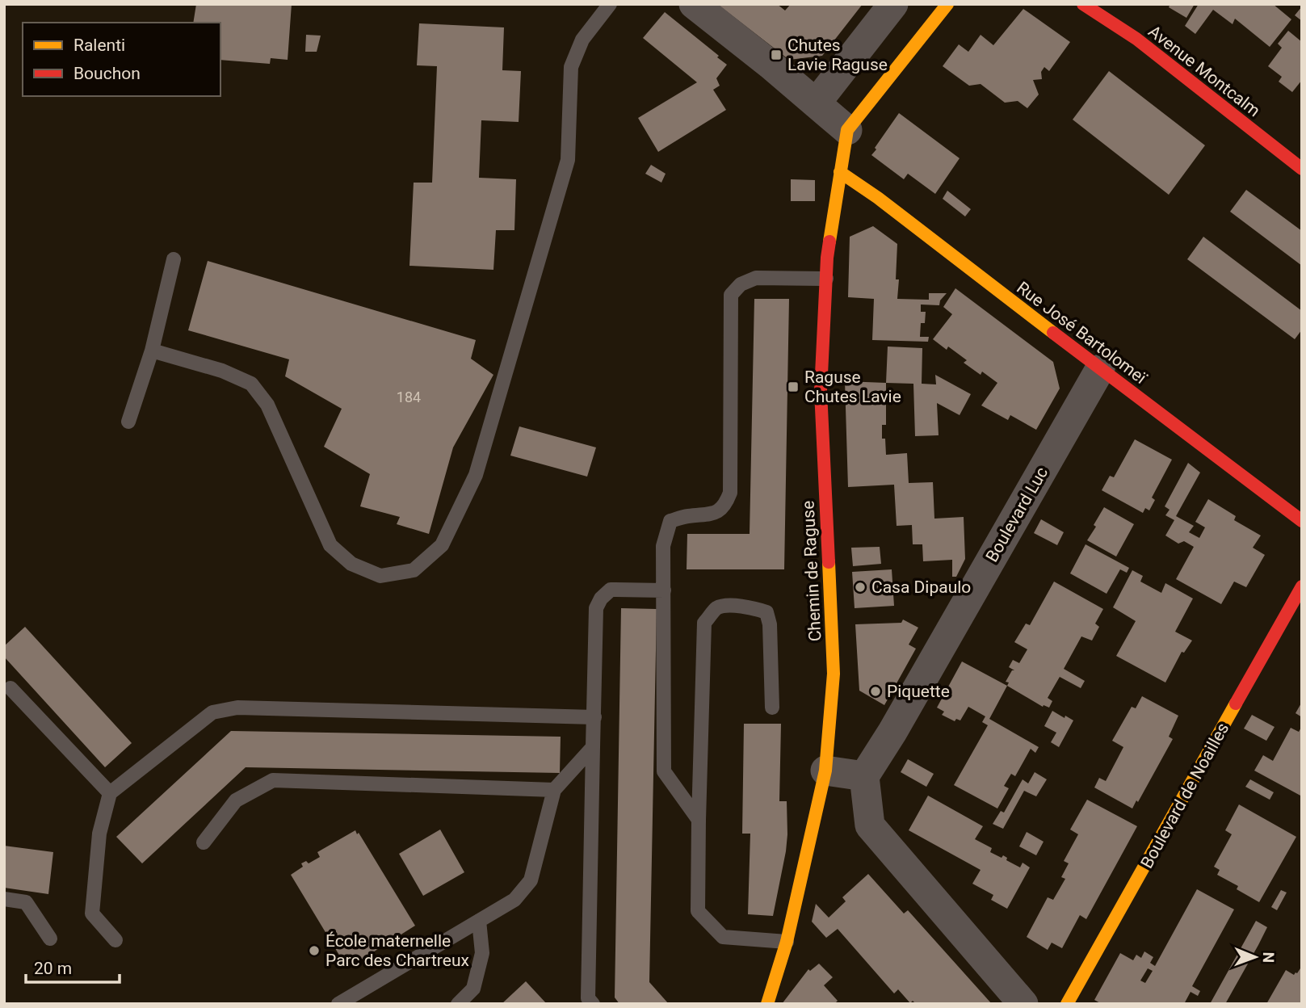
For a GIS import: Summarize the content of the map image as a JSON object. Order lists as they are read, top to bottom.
{
  "streets": {
    "street": [
      "Avenue Montcalm",
      "Rue José Bartolomeï",
      "Boulevard Luc",
      "Chemin de Raguse",
      "Boulevard de Noailles"
    ]
  },
  "crossings": [
    ["Rue José Bartolomeï", "Boulevard Luc"],
    ["Rue José Bartolomeï", "Chemin de Raguse"]
  ],
  "places": {
    "transit": ["Chutes Lavie Raguse", "Raguse Chutes Lavie"],
    "other": ["Casa Dipaulo", "Piquette", "École maternelle Parc des Chartreux"]
  },
  "house_numbers": ["184"],
  "legend": ["Ralenti", "Bouchon"],
  "scale_bar": "20 m",
  "north": "right"
}
